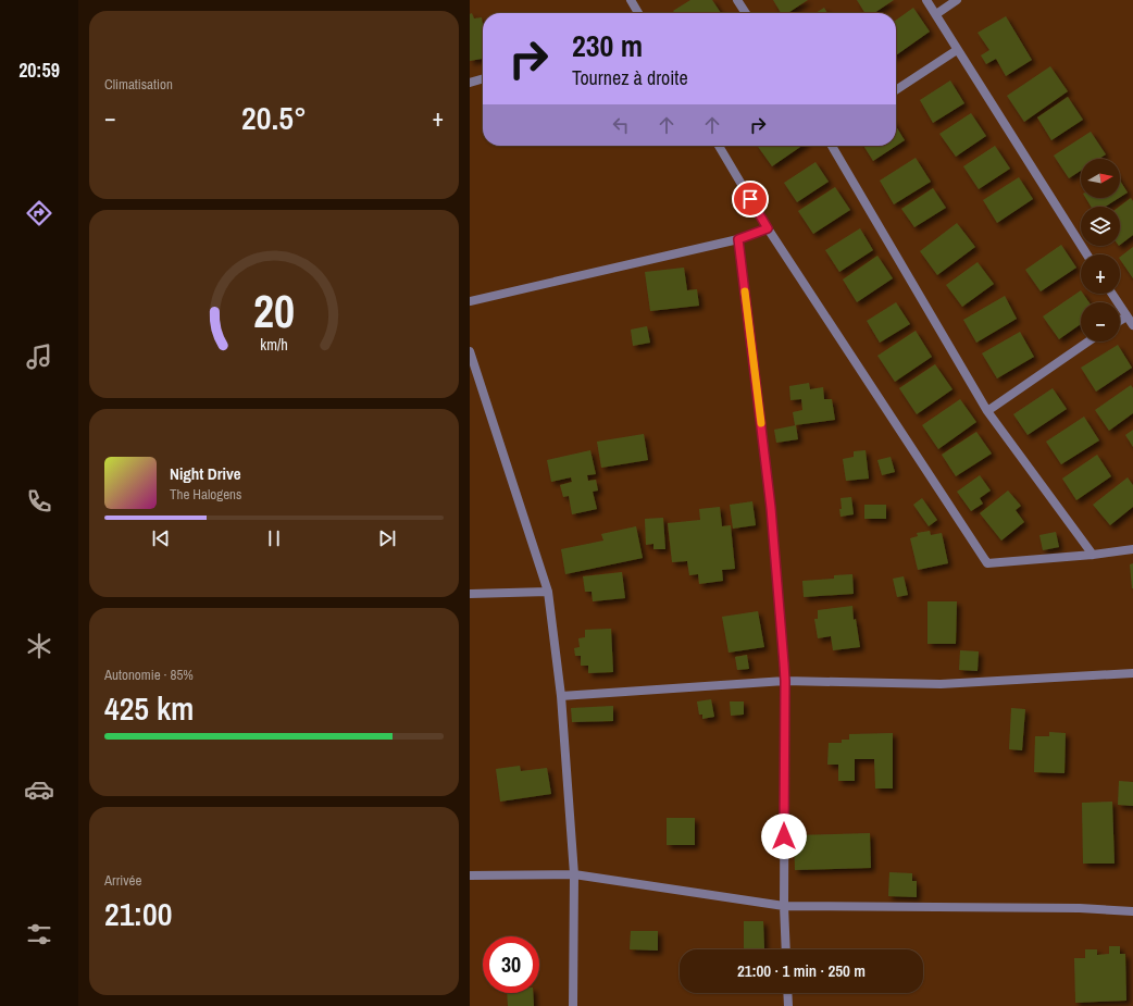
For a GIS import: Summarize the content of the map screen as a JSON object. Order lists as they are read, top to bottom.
{
  "north": "right",
  "page": {
    "tabs": "20:59",
    "tile": [
      "Climatisation",
      ["Autonomie · 85%", "425 km"],
      ["Arrivée", "21:00"]
    ],
    "turn": ["230 m", "Tournez à droite"],
    "heat": ["−", "20.5°", "+"],
    "map_buttons": ["+", "−"],
    "song": ["Night Drive", "The Halogens"],
    "limit": "30",
    "trip": "21:00 · 1 min · 250 m",
    "gauge": ["20", "km/h"]
  }
}
